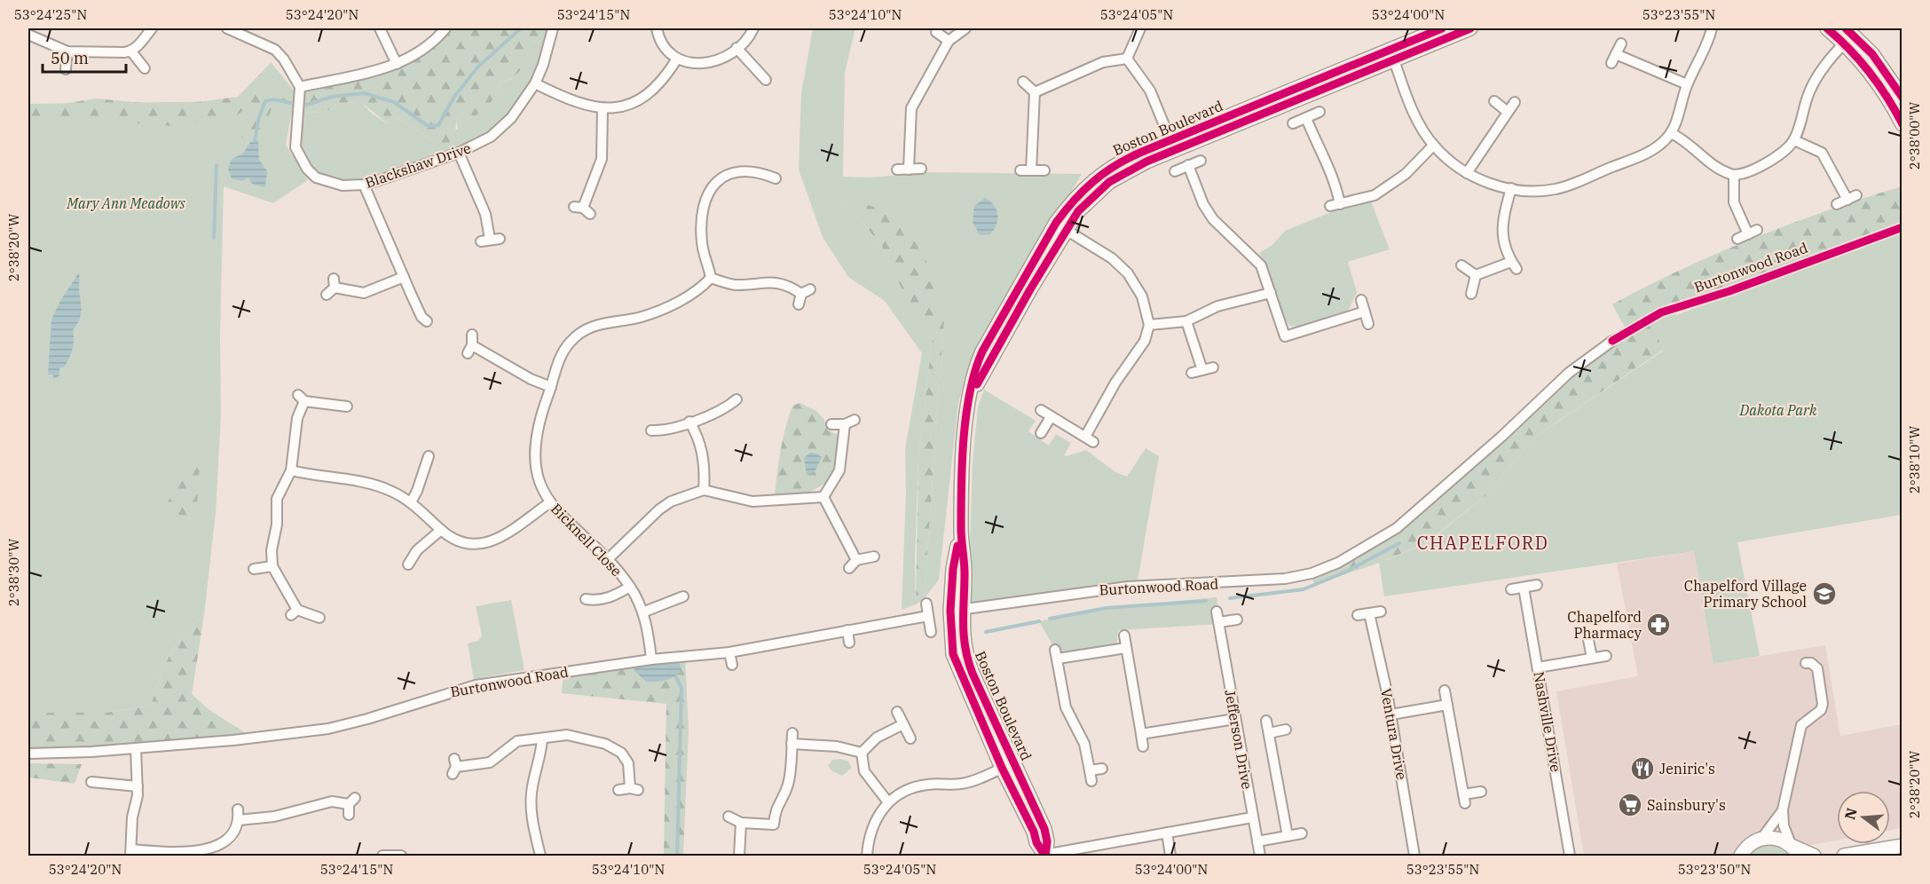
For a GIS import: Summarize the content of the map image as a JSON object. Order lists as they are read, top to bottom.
{
  "streets": {
    "street": [
      "Boston Boulevard",
      "Blackshaw Drive",
      "Burtonwood Road",
      "Bicknell Close",
      "Nashville Drive",
      "Ventura Drive",
      "Jefferson Drive"
    ]
  },
  "crossings": [
    ["Boston Boulevard", "Burtonwood Road"],
    ["Burtonwood Road", "Bicknell Close"]
  ],
  "districts": ["CHAPELFORD"],
  "parks": ["Mary Ann Meadows", "Dakota Park"],
  "places": {
    "school or university": ["Chapelford Village Primary School"],
    "pharmacy": ["Chapelford Pharmacy"],
    "restaurant": ["Jeniric's"],
    "supermarket": ["Sainsbury's"]
  },
  "scale_bar": "50 m",
  "north": "left",
  "coordinates": [
    "53°24'25\"N",
    "53°24'20\"N",
    "53°24'15\"N",
    "53°24'10\"N",
    "53°24'05\"N",
    "53°24'00\"N",
    "53°23'55\"N",
    "2°38'00\"W",
    "2°38'20\"W",
    "2°38'10\"W",
    "2°38'30\"W",
    "53°23'50\"N"
  ]
}
